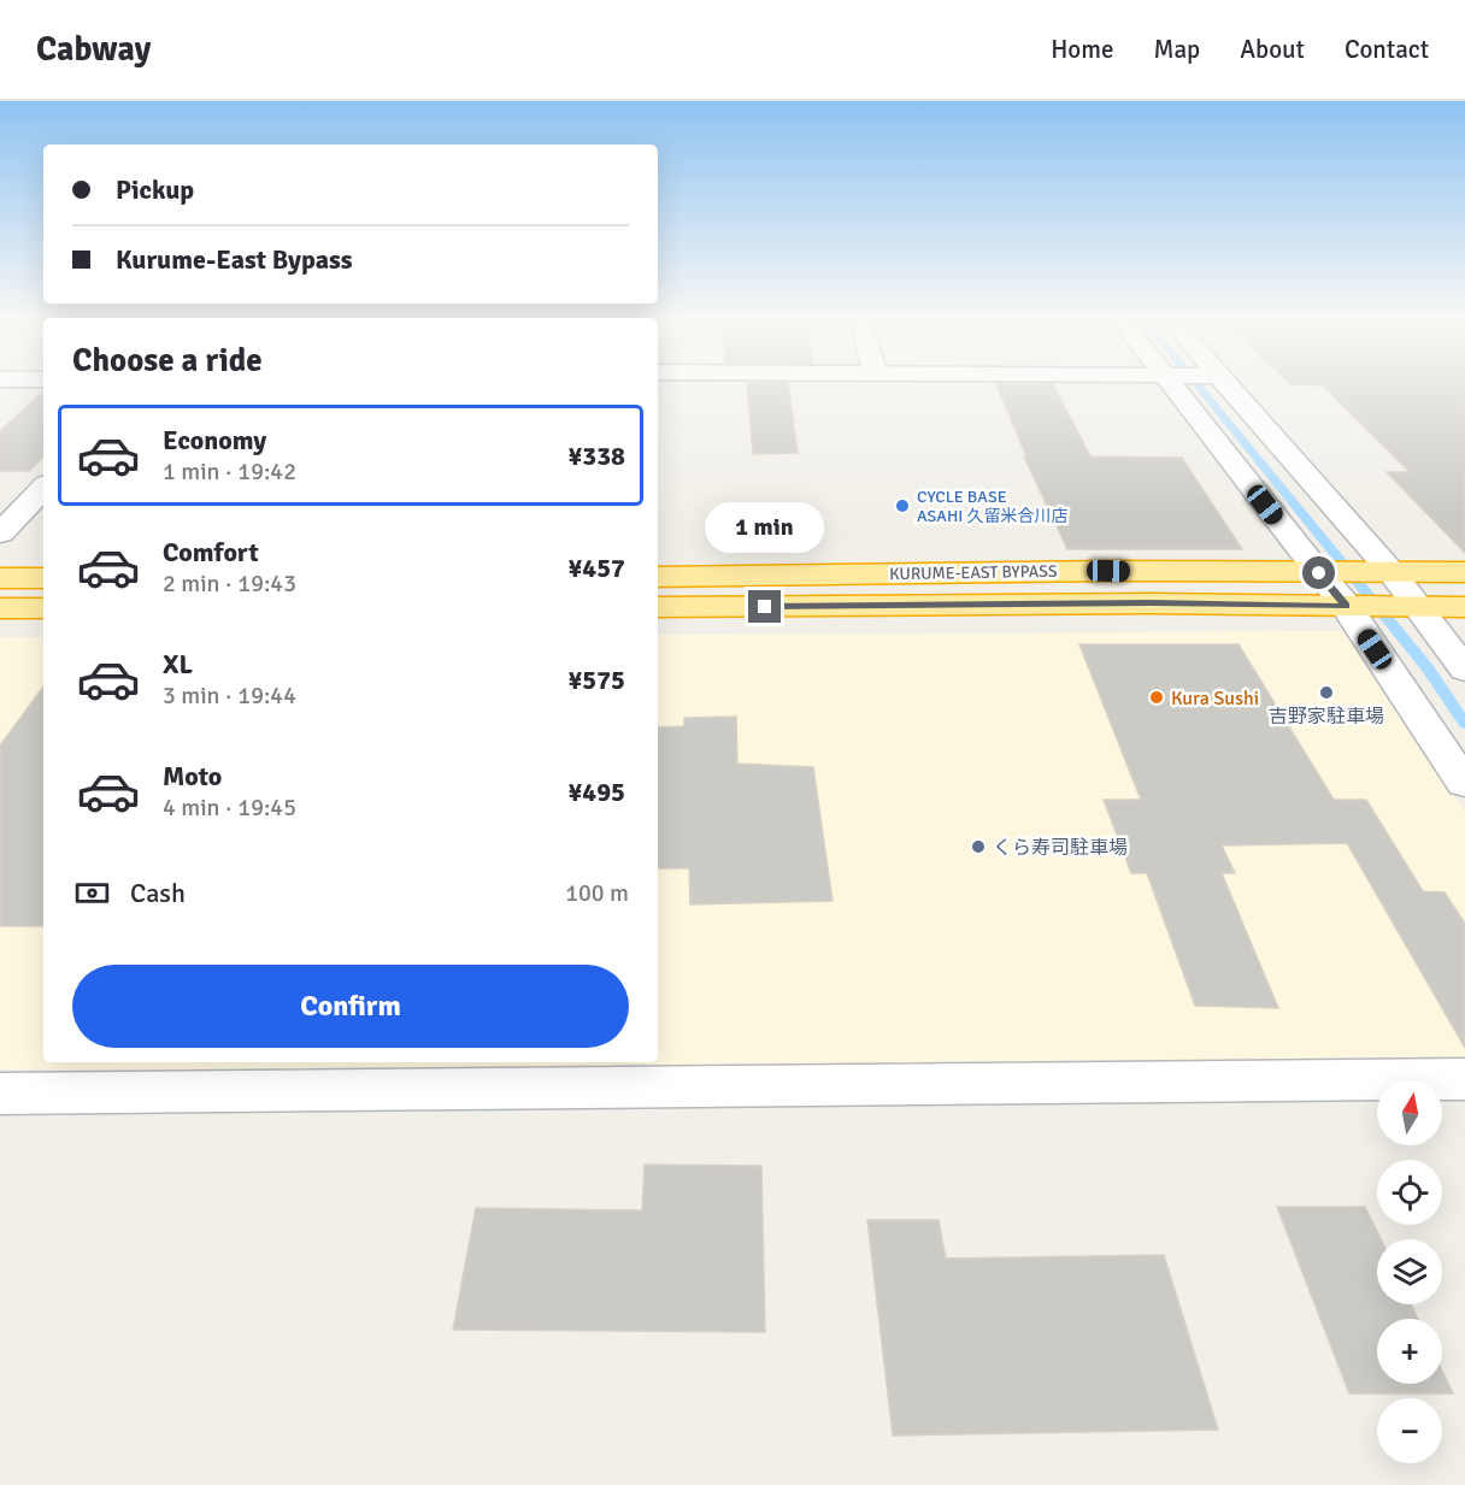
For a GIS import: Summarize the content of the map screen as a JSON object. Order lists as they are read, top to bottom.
{
  "streets": {
    "highway": ["KURUME-EAST BYPASS"]
  },
  "places": [
    "CYCLE BASE ASAHI 久留米合川店",
    "吉野家駐車場",
    "Kura Sushi",
    "くら寿司駐車場"
  ],
  "north": "top",
  "page": {
    "header": "Cabway",
    "nav": [
      "Home",
      "Map",
      "About",
      "Contact"
    ],
    "banner": ["Pickup", "Kurume-East Bypass"],
    "heading": "Choose a ride",
    "list": [
      {
        "name": "Economy",
        "note": "1 min · 19:42",
        "value": "¥338"
      },
      {
        "name": "Comfort",
        "note": "2 min · 19:43",
        "value": "¥457"
      },
      {
        "name": "XL",
        "note": "3 min · 19:44",
        "value": "¥575"
      },
      {
        "name": "Moto",
        "note": "4 min · 19:45",
        "value": "¥495"
      }
    ],
    "bubble": "1 min",
    "pay": ["Cash", "100 m"],
    "buttons": "Confirm",
    "map_buttons": ["+", "−"]
  }
}
